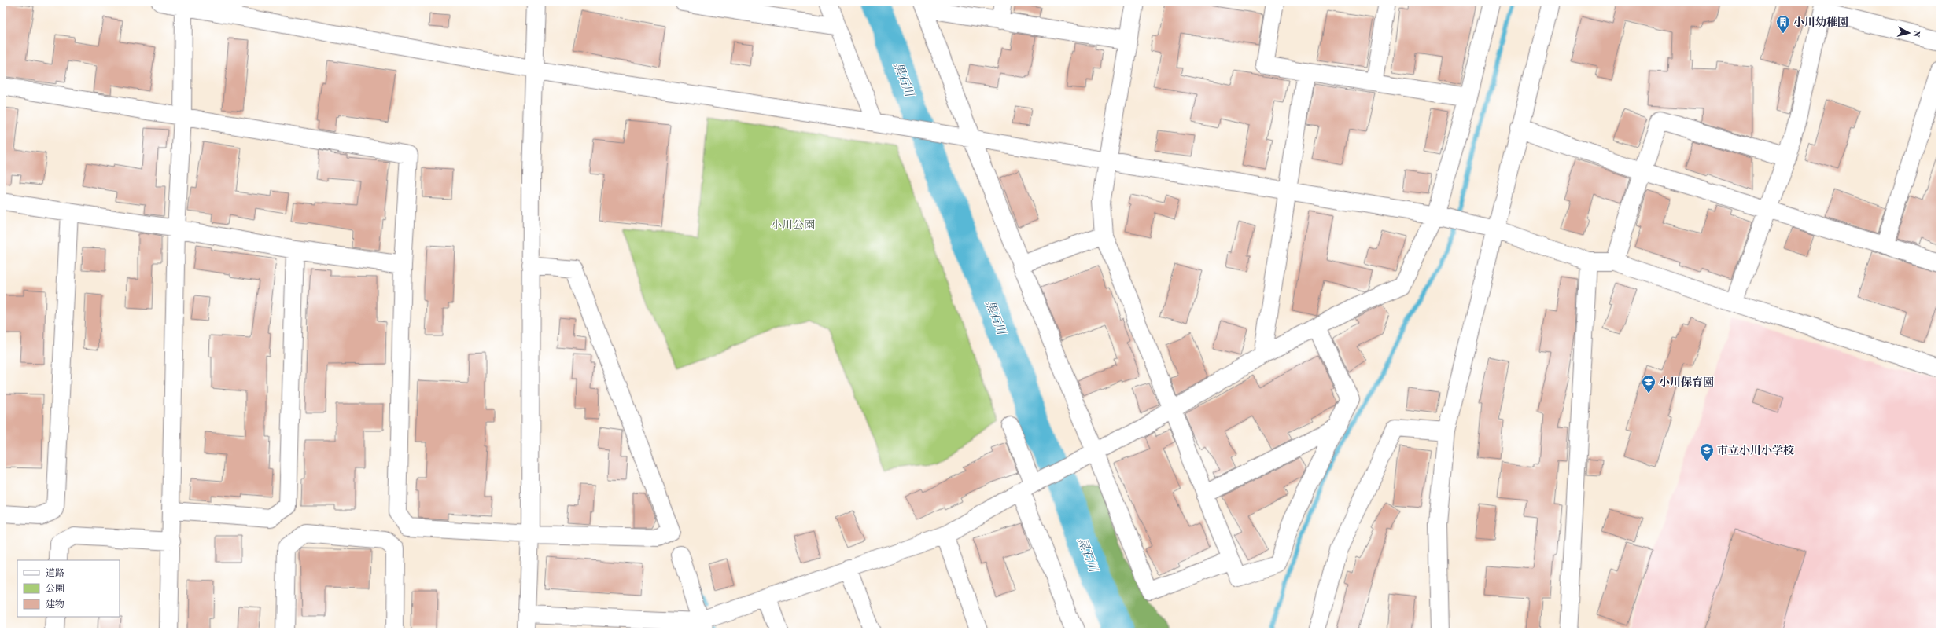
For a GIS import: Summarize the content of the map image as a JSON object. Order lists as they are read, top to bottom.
{
  "water": ["黒石川"],
  "parks": ["小川公園"],
  "places": {
    "building": ["小川幼稚園"],
    "school or university": ["小川保育園", "市立小川小学校"]
  },
  "legend": ["道路", "公園", "建物"],
  "north": "right"
}
